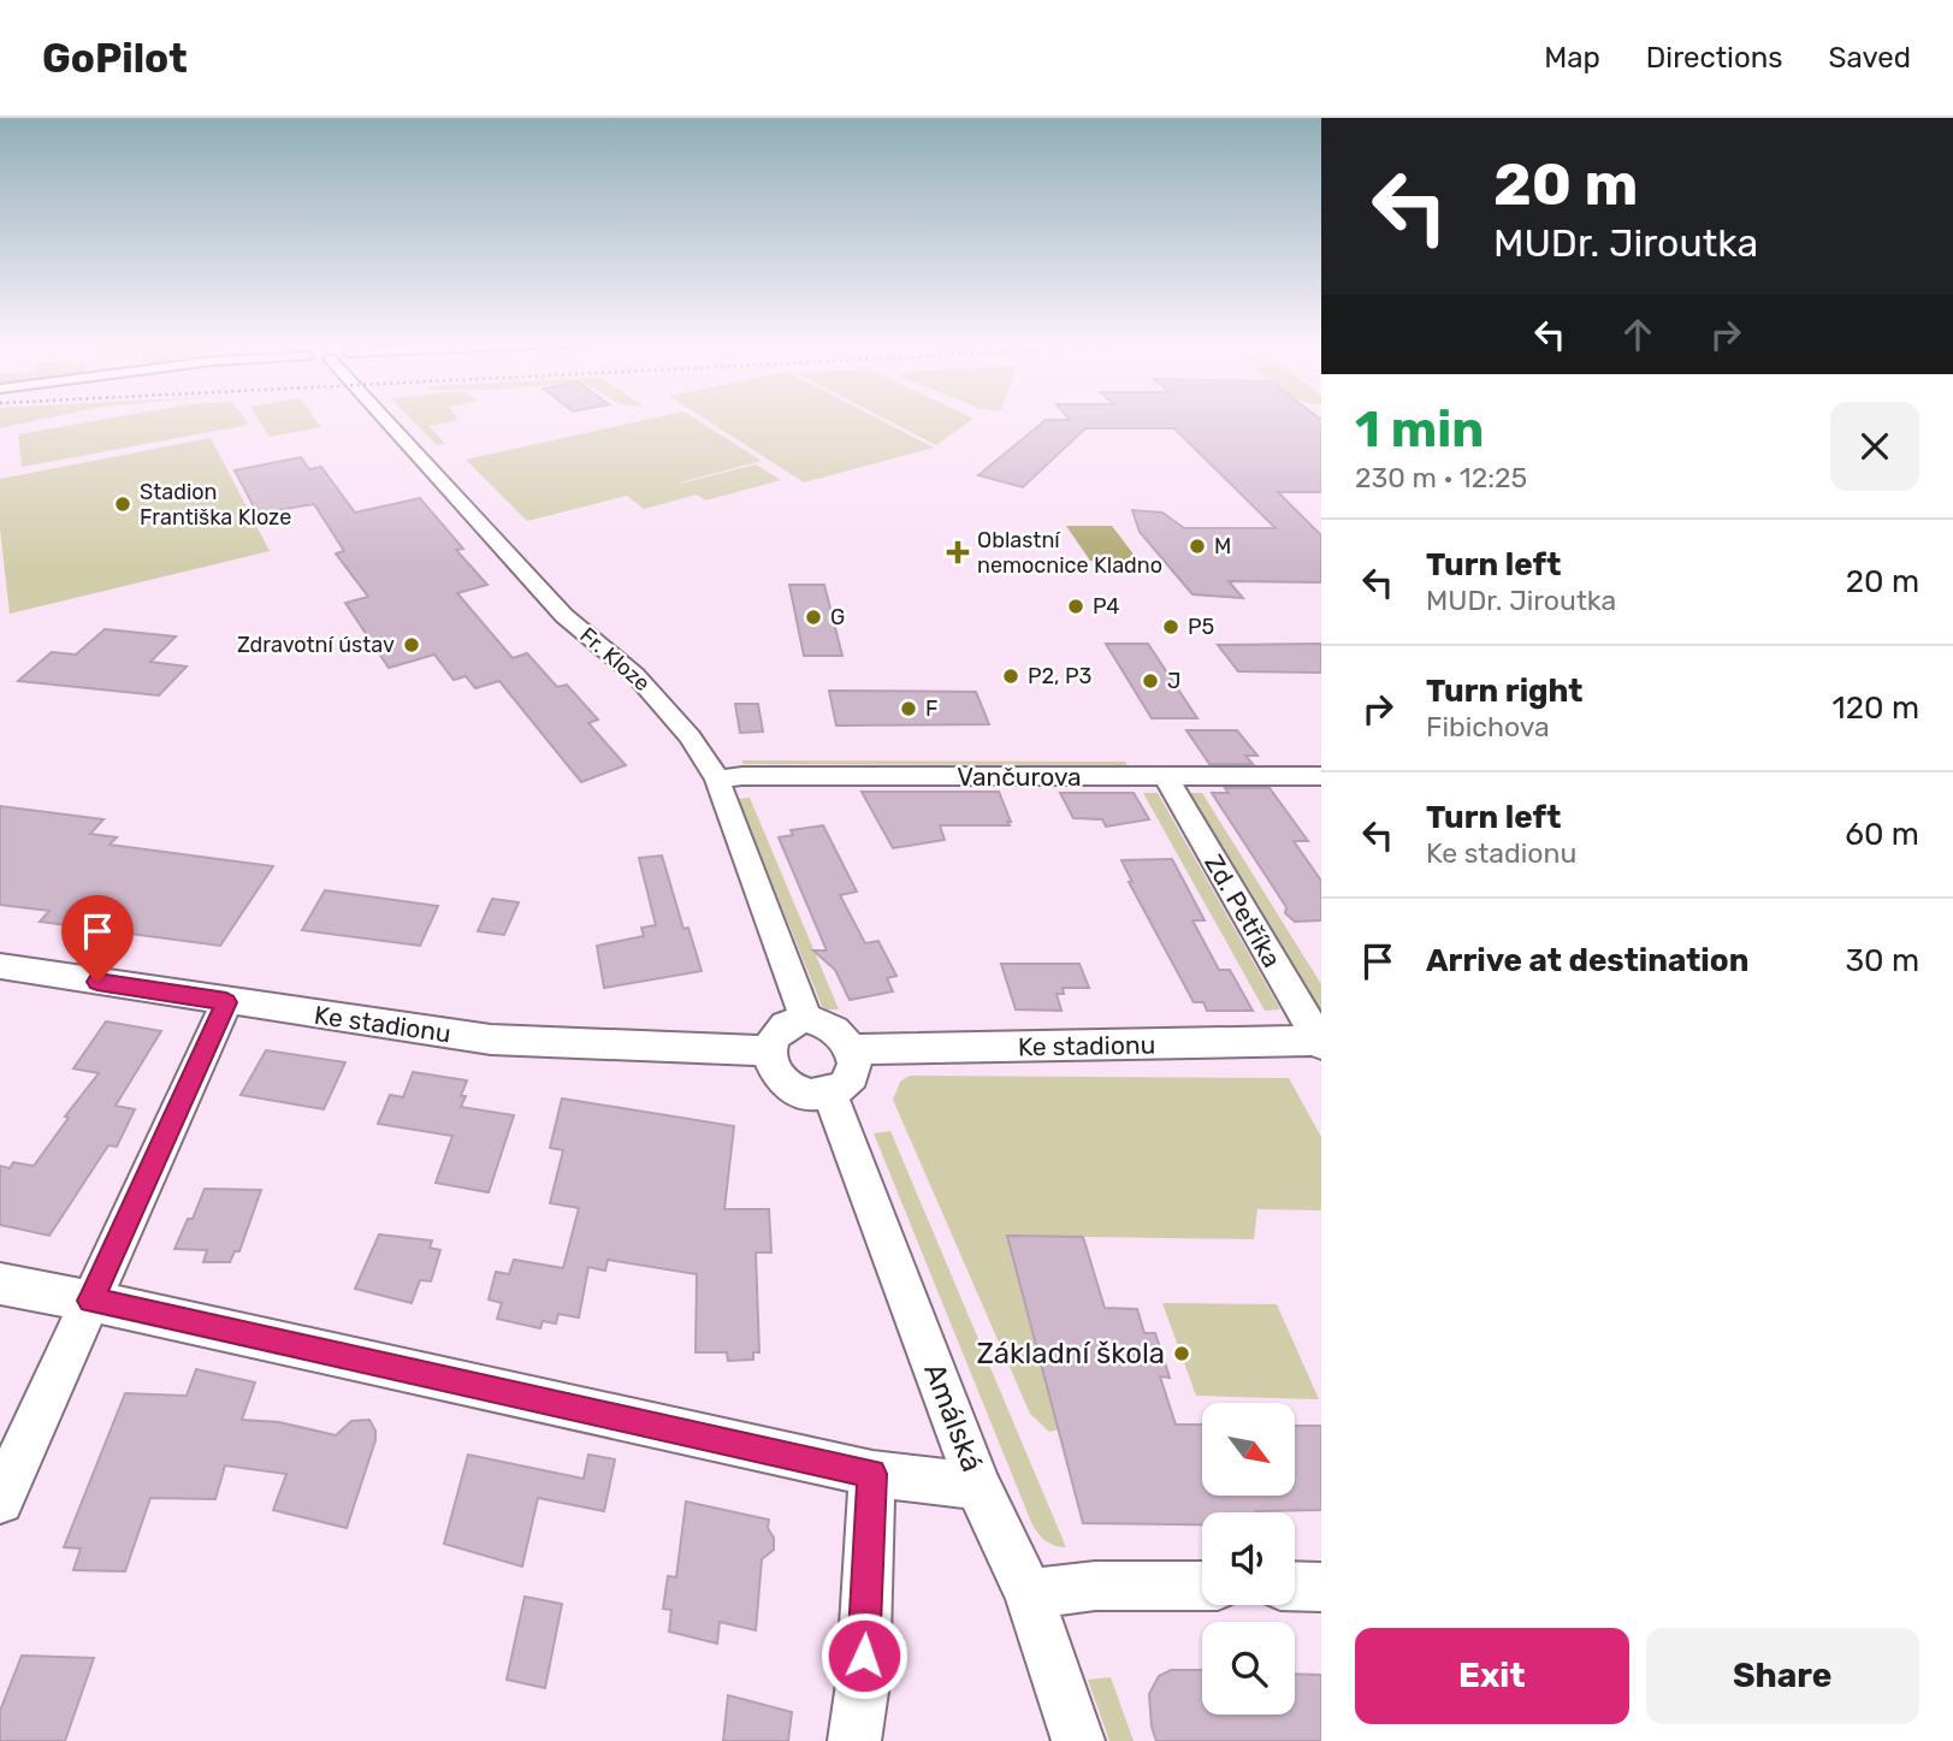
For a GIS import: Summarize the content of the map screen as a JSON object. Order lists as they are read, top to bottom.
{
  "streets": {
    "street": [
      "Fr. Kloze",
      "Vančurova",
      "Zd. Petříka",
      "Ke stadionu",
      "Amálská"
    ]
  },
  "crossings": [
    ["Fr. Kloze", "Vančurova"],
    ["Fr. Kloze", "Ke stadionu"],
    ["Fr. Kloze", "Amálská"],
    ["Vančurova", "Zd. Petříka"],
    ["Zd. Petříka", "Ke stadionu"],
    ["Ke stadionu", "Amálská"]
  ],
  "places": {
    "other": [
      "Stadion Františka Kloze",
      "M",
      "P4",
      "G",
      "P5",
      "Zdravotní ústav",
      "P2, P3",
      "J",
      "F",
      "Základní škola"
    ],
    "health": ["Oblastní nemocnice Kladno"]
  },
  "north": "bottom right",
  "page": {
    "header": "GoPilot",
    "nav": ["Map", "Directions", "Saved"],
    "turn": ["20 m", "MUDr. Jiroutka"],
    "heading": ["1 min", "230 m · 12:25"],
    "list": [
      {
        "name": "Turn left",
        "note": "MUDr. Jiroutka",
        "value": "20 m"
      },
      {
        "name": "Turn right",
        "note": "Fibichova",
        "value": "120 m"
      },
      {
        "name": "Turn left",
        "note": "Ke stadionu",
        "value": "60 m"
      },
      {
        "name": "Arrive at destination",
        "value": "30 m"
      }
    ],
    "buttons": ["Exit", "Share"]
  }
}
